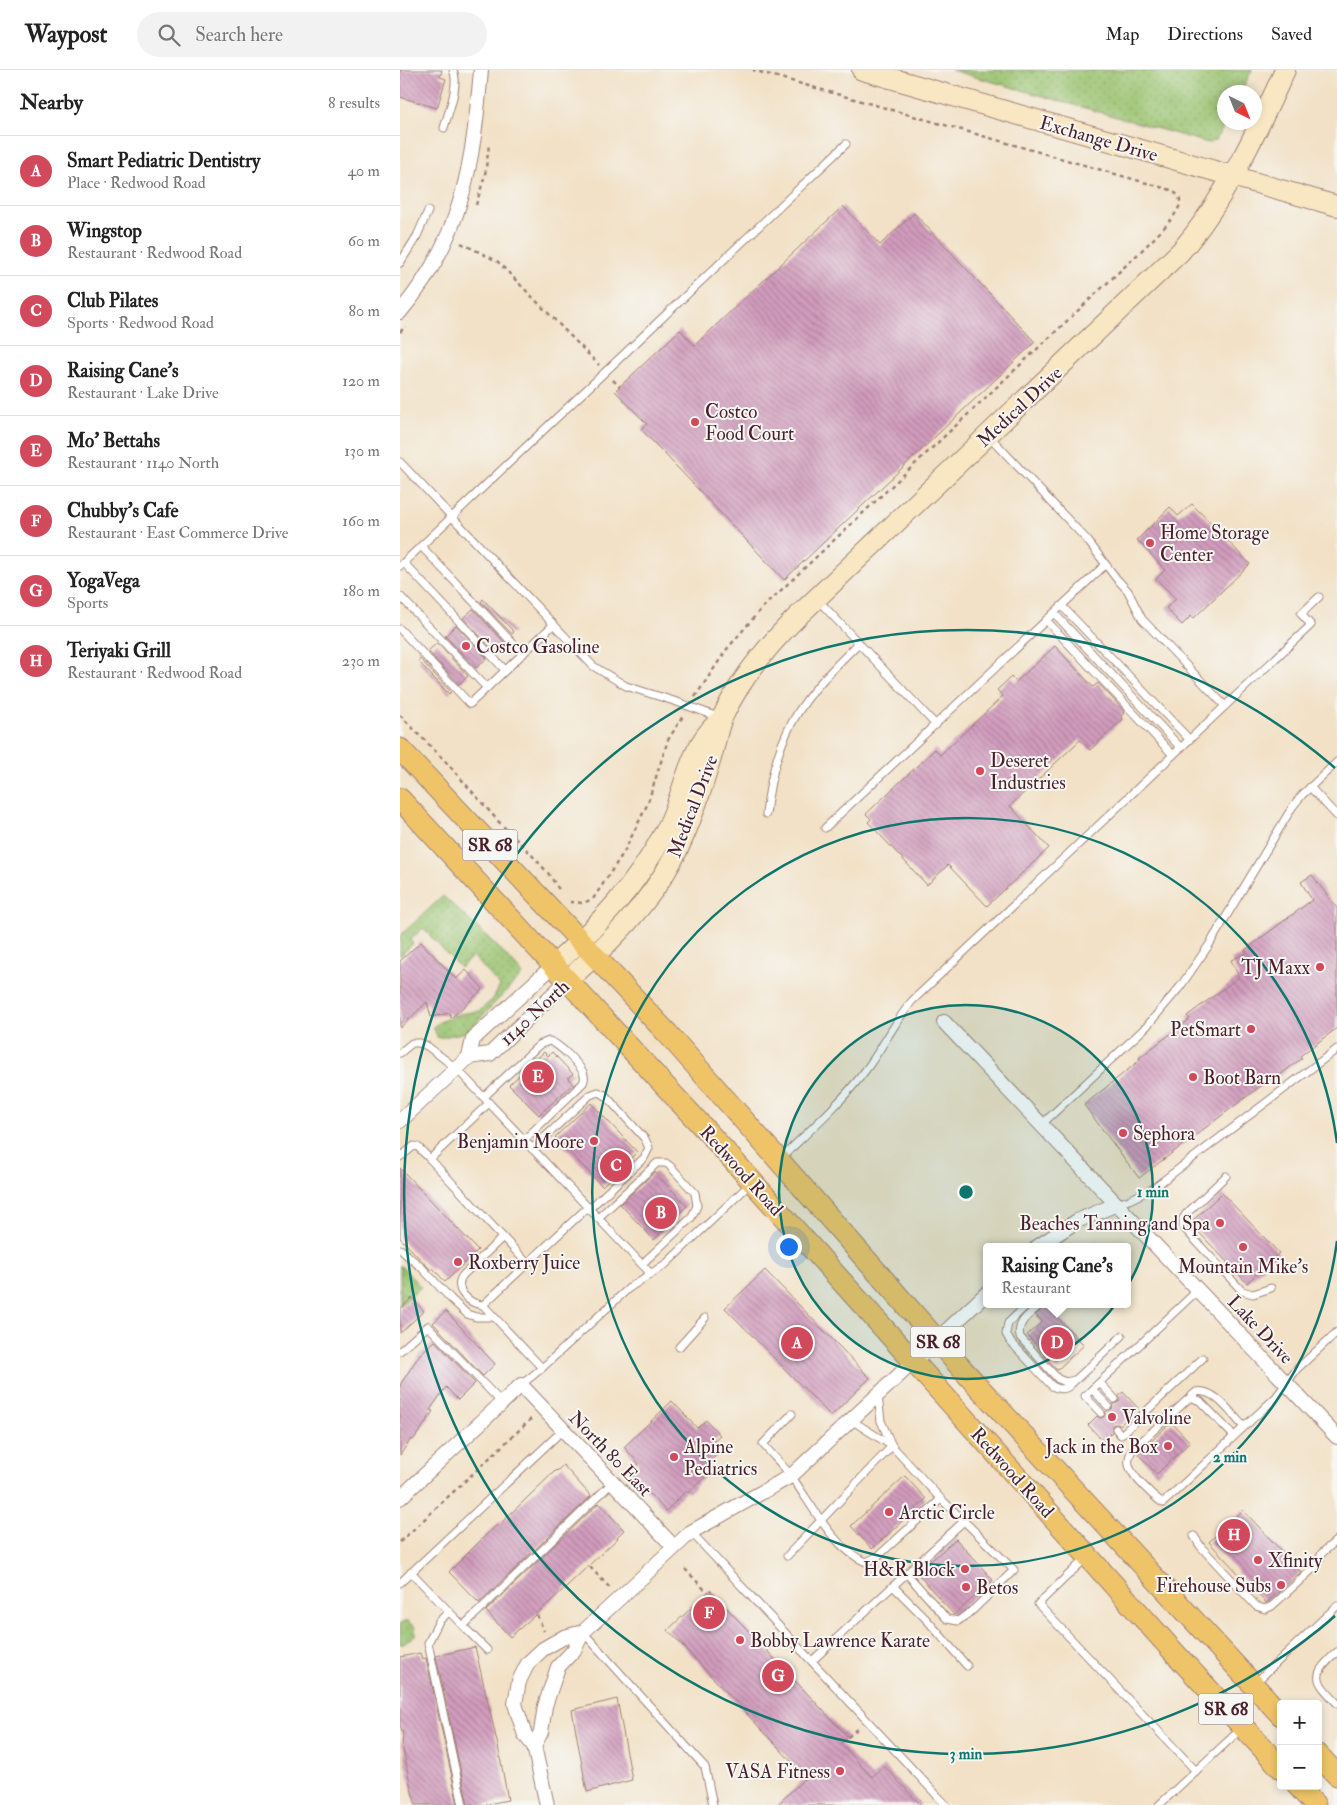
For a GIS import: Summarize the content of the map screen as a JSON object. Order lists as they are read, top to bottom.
{
  "streets": {
    "main road": ["SR 68", "Redwood Road"],
    "street": [
      "Exchange Drive",
      "Medical Drive",
      "1140 North",
      "Lake Drive",
      "North 80 East"
    ]
  },
  "crossings": [
    ["Exchange Drive", "Medical Drive"],
    ["Medical Drive", "1140 North"],
    ["Medical Drive", "Redwood Road"],
    ["1140 North", "Redwood Road"]
  ],
  "places": [
    "Costco Food Court",
    "Home Storage Center",
    "Costco Gasoline",
    "Deseret Industries",
    "TJ Maxx",
    "PetSmart",
    "Boot Barn",
    "Sephora",
    "Benjamin Moore",
    "Beaches Tanning and Spa",
    "Mountain Mike's",
    "Roxberry Juice",
    "Valvoline",
    "Jack in the Box",
    "Alpine Pediatrics",
    "Arctic Circle",
    "Xfinity",
    "H&R Block",
    "Firehouse Subs",
    "Betos",
    "Bobby Lawrence Karate",
    "VASA Fitness"
  ],
  "north": "bottom right",
  "page": {
    "header": "Waypost",
    "search": "Search here",
    "nav": ["Map", "Directions", "Saved"],
    "heading": ["Nearby", "8 results"],
    "list": [
      {
        "mark": "A",
        "name": "Smart Pediatric Dentistry",
        "note": "Place · Redwood Road",
        "value": "40 m"
      },
      {
        "mark": "B",
        "name": "Wingstop",
        "note": "Restaurant · Redwood Road",
        "value": "60 m"
      },
      {
        "mark": "C",
        "name": "Club Pilates",
        "note": "Sports · Redwood Road",
        "value": "80 m"
      },
      {
        "mark": "D",
        "name": "Raising Cane's",
        "note": "Restaurant · Lake Drive",
        "value": "120 m"
      },
      {
        "mark": "E",
        "name": "Mo' Bettahs",
        "note": "Restaurant · 1140 North",
        "value": "130 m"
      },
      {
        "mark": "F",
        "name": "Chubby's Cafe",
        "note": "Restaurant · East Commerce Drive",
        "value": "160 m"
      },
      {
        "mark": "G",
        "name": "YogaVega",
        "note": "Sports",
        "value": "180 m"
      },
      {
        "mark": "H",
        "name": "Teriyaki Grill",
        "note": "Restaurant · Redwood Road",
        "value": "230 m"
      }
    ],
    "pins": [
      "E",
      "C",
      "B",
      "A",
      "D",
      "H",
      "F",
      "G"
    ],
    "popup": ["Raising Cane's", "Restaurant"],
    "map_buttons": ["+", "−"]
  },
  "rings": ["1 min", "2 min", "3 min"]
}
